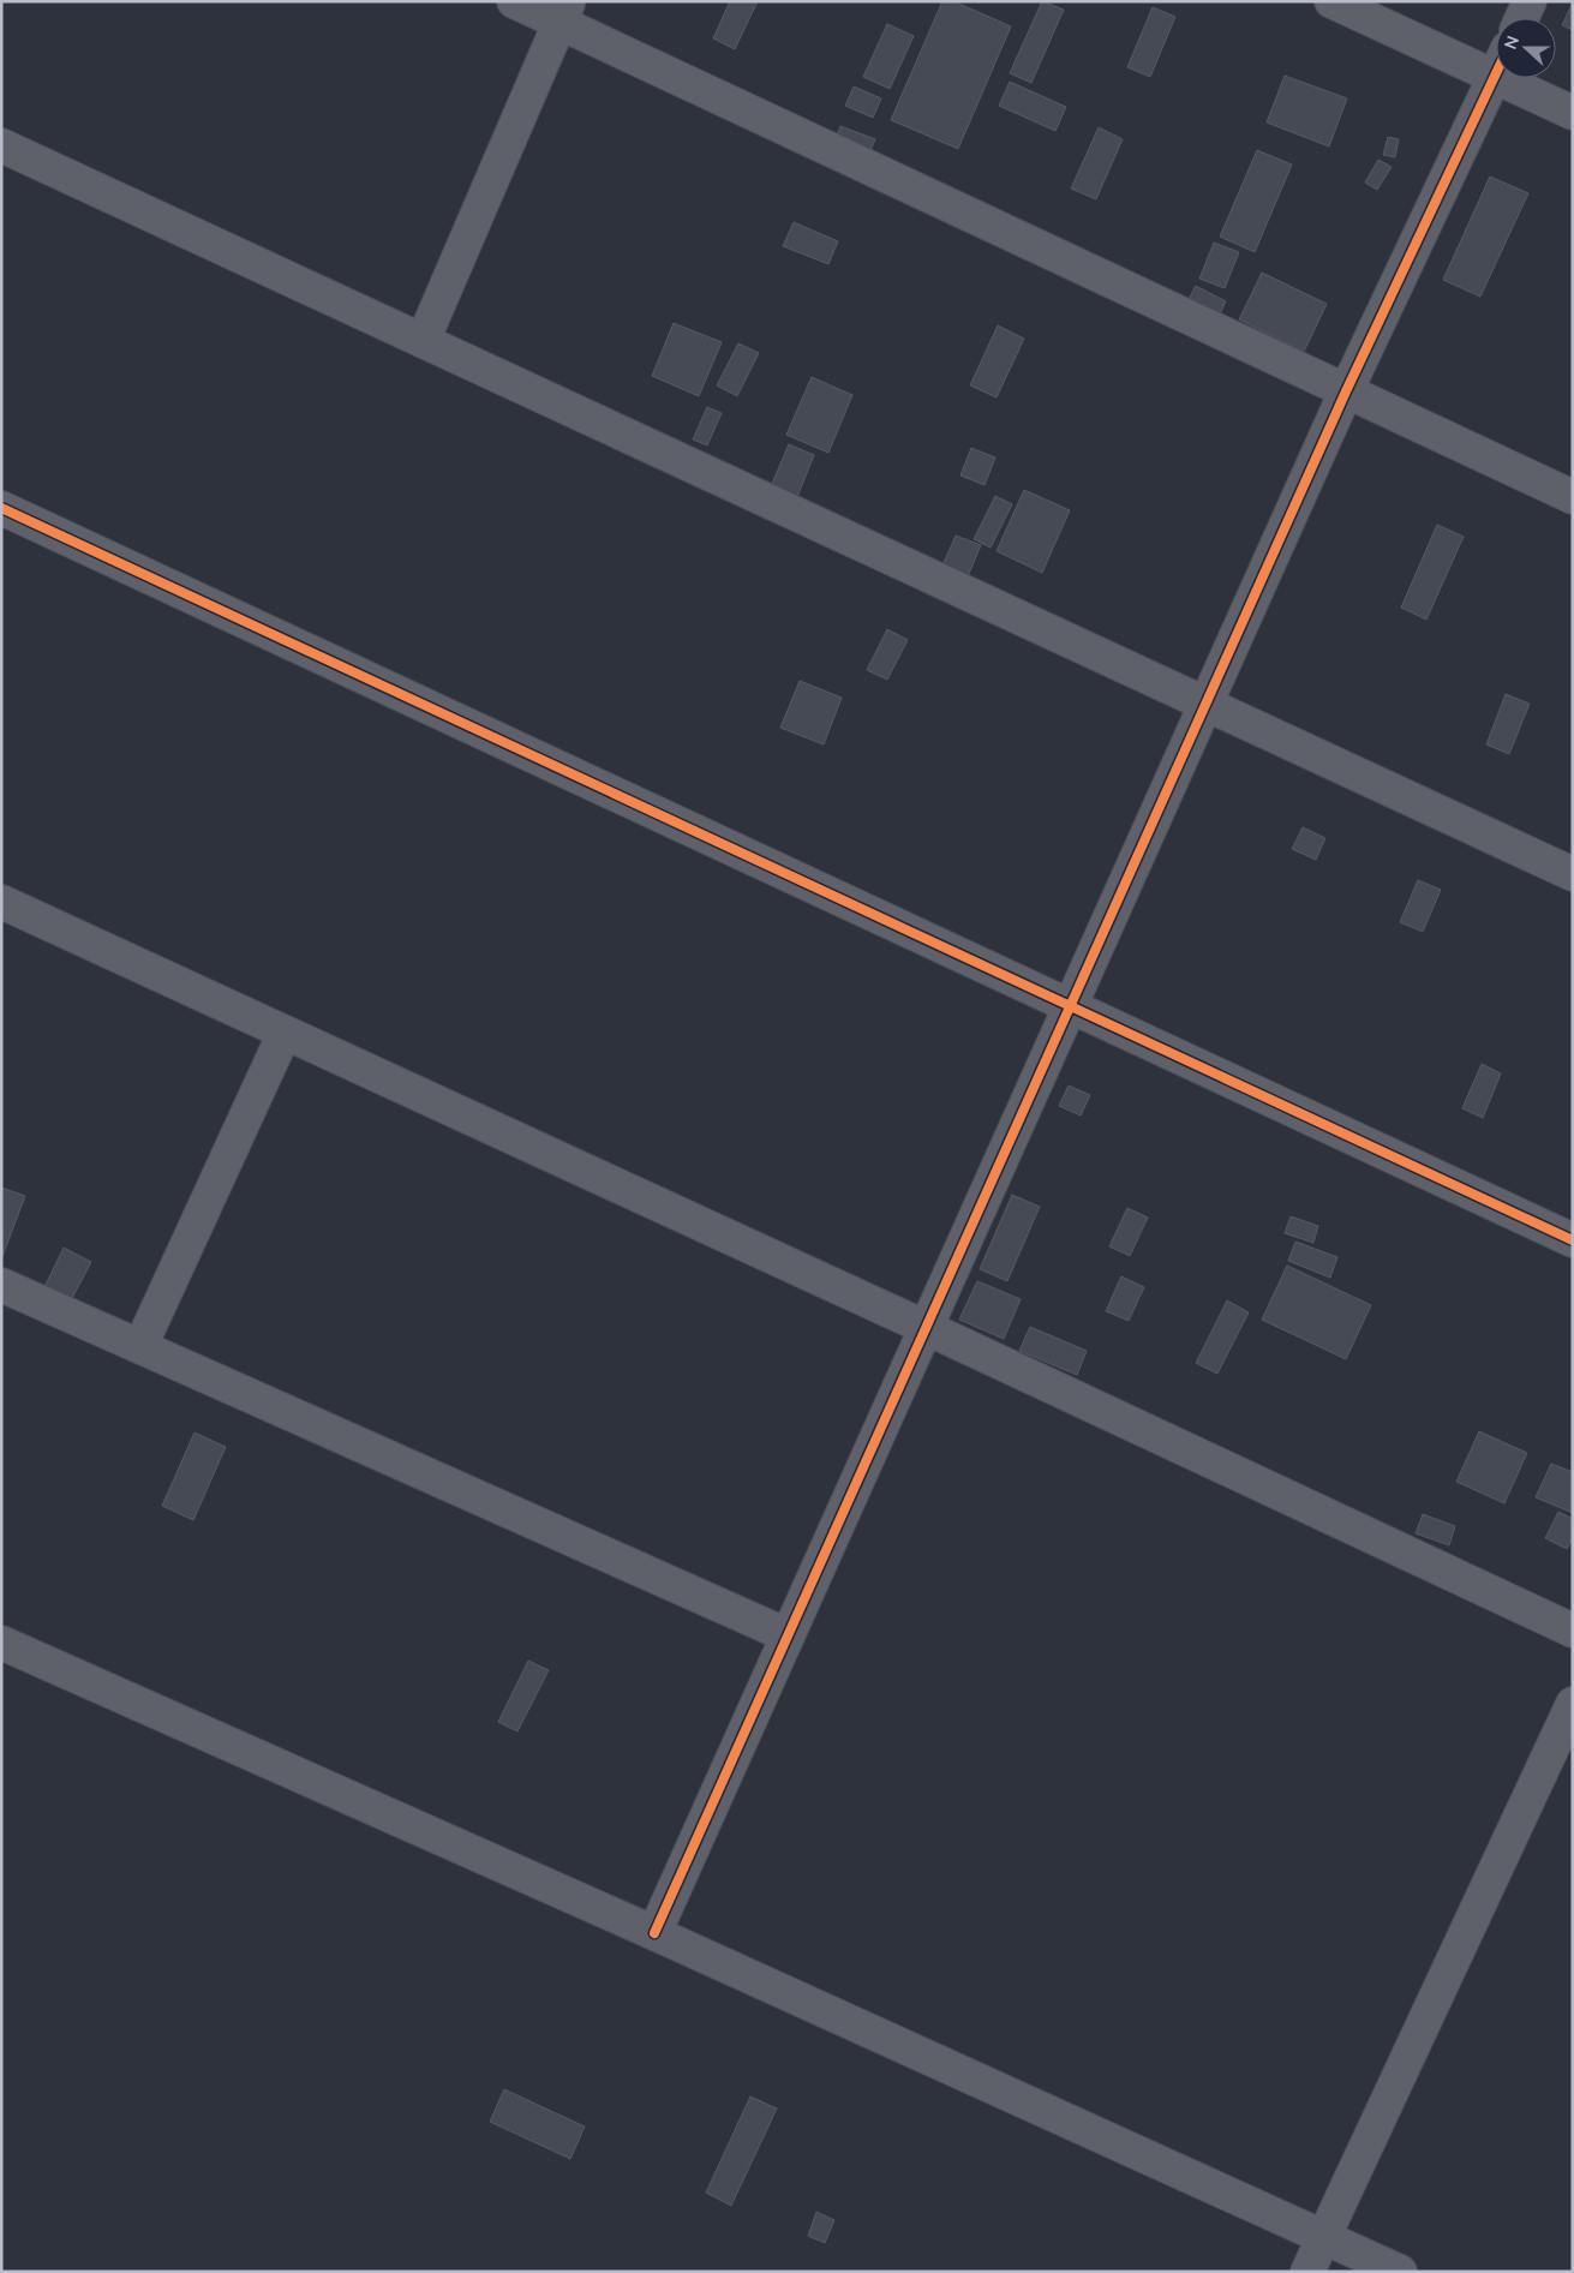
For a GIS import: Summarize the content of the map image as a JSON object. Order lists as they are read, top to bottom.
{
  "north": "left"
}
